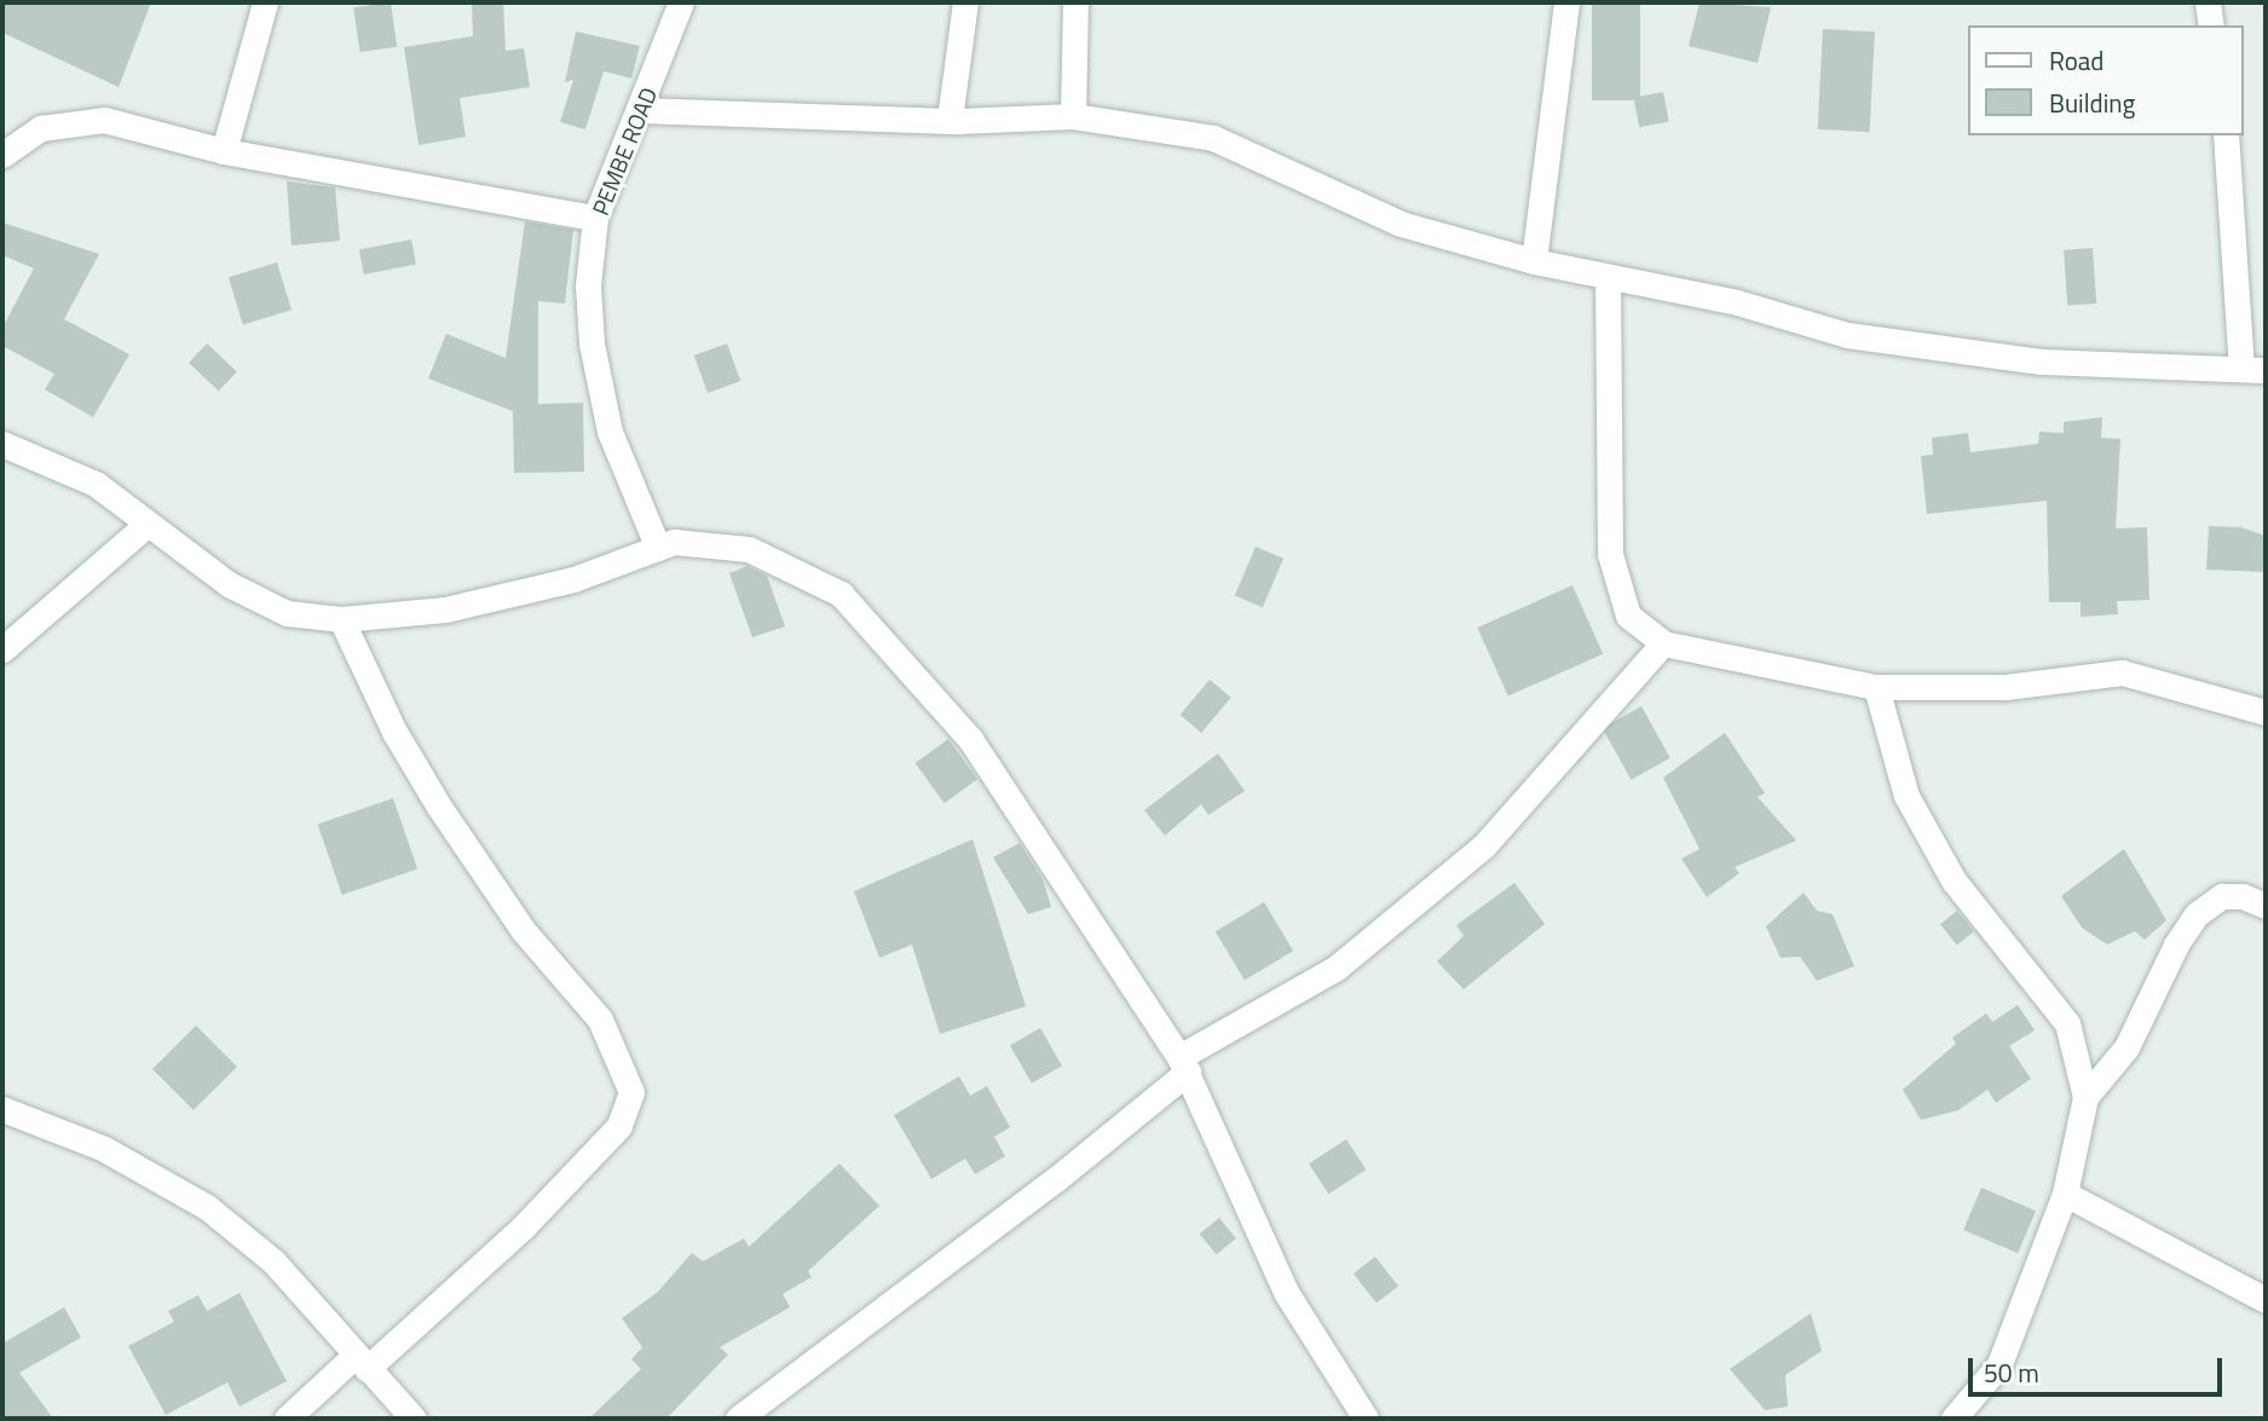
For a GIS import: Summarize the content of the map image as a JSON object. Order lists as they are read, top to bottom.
{
  "streets": {
    "street": ["PEMBE ROAD"]
  },
  "legend": ["Road", "Building"],
  "scale_bar": "50 m"
}
